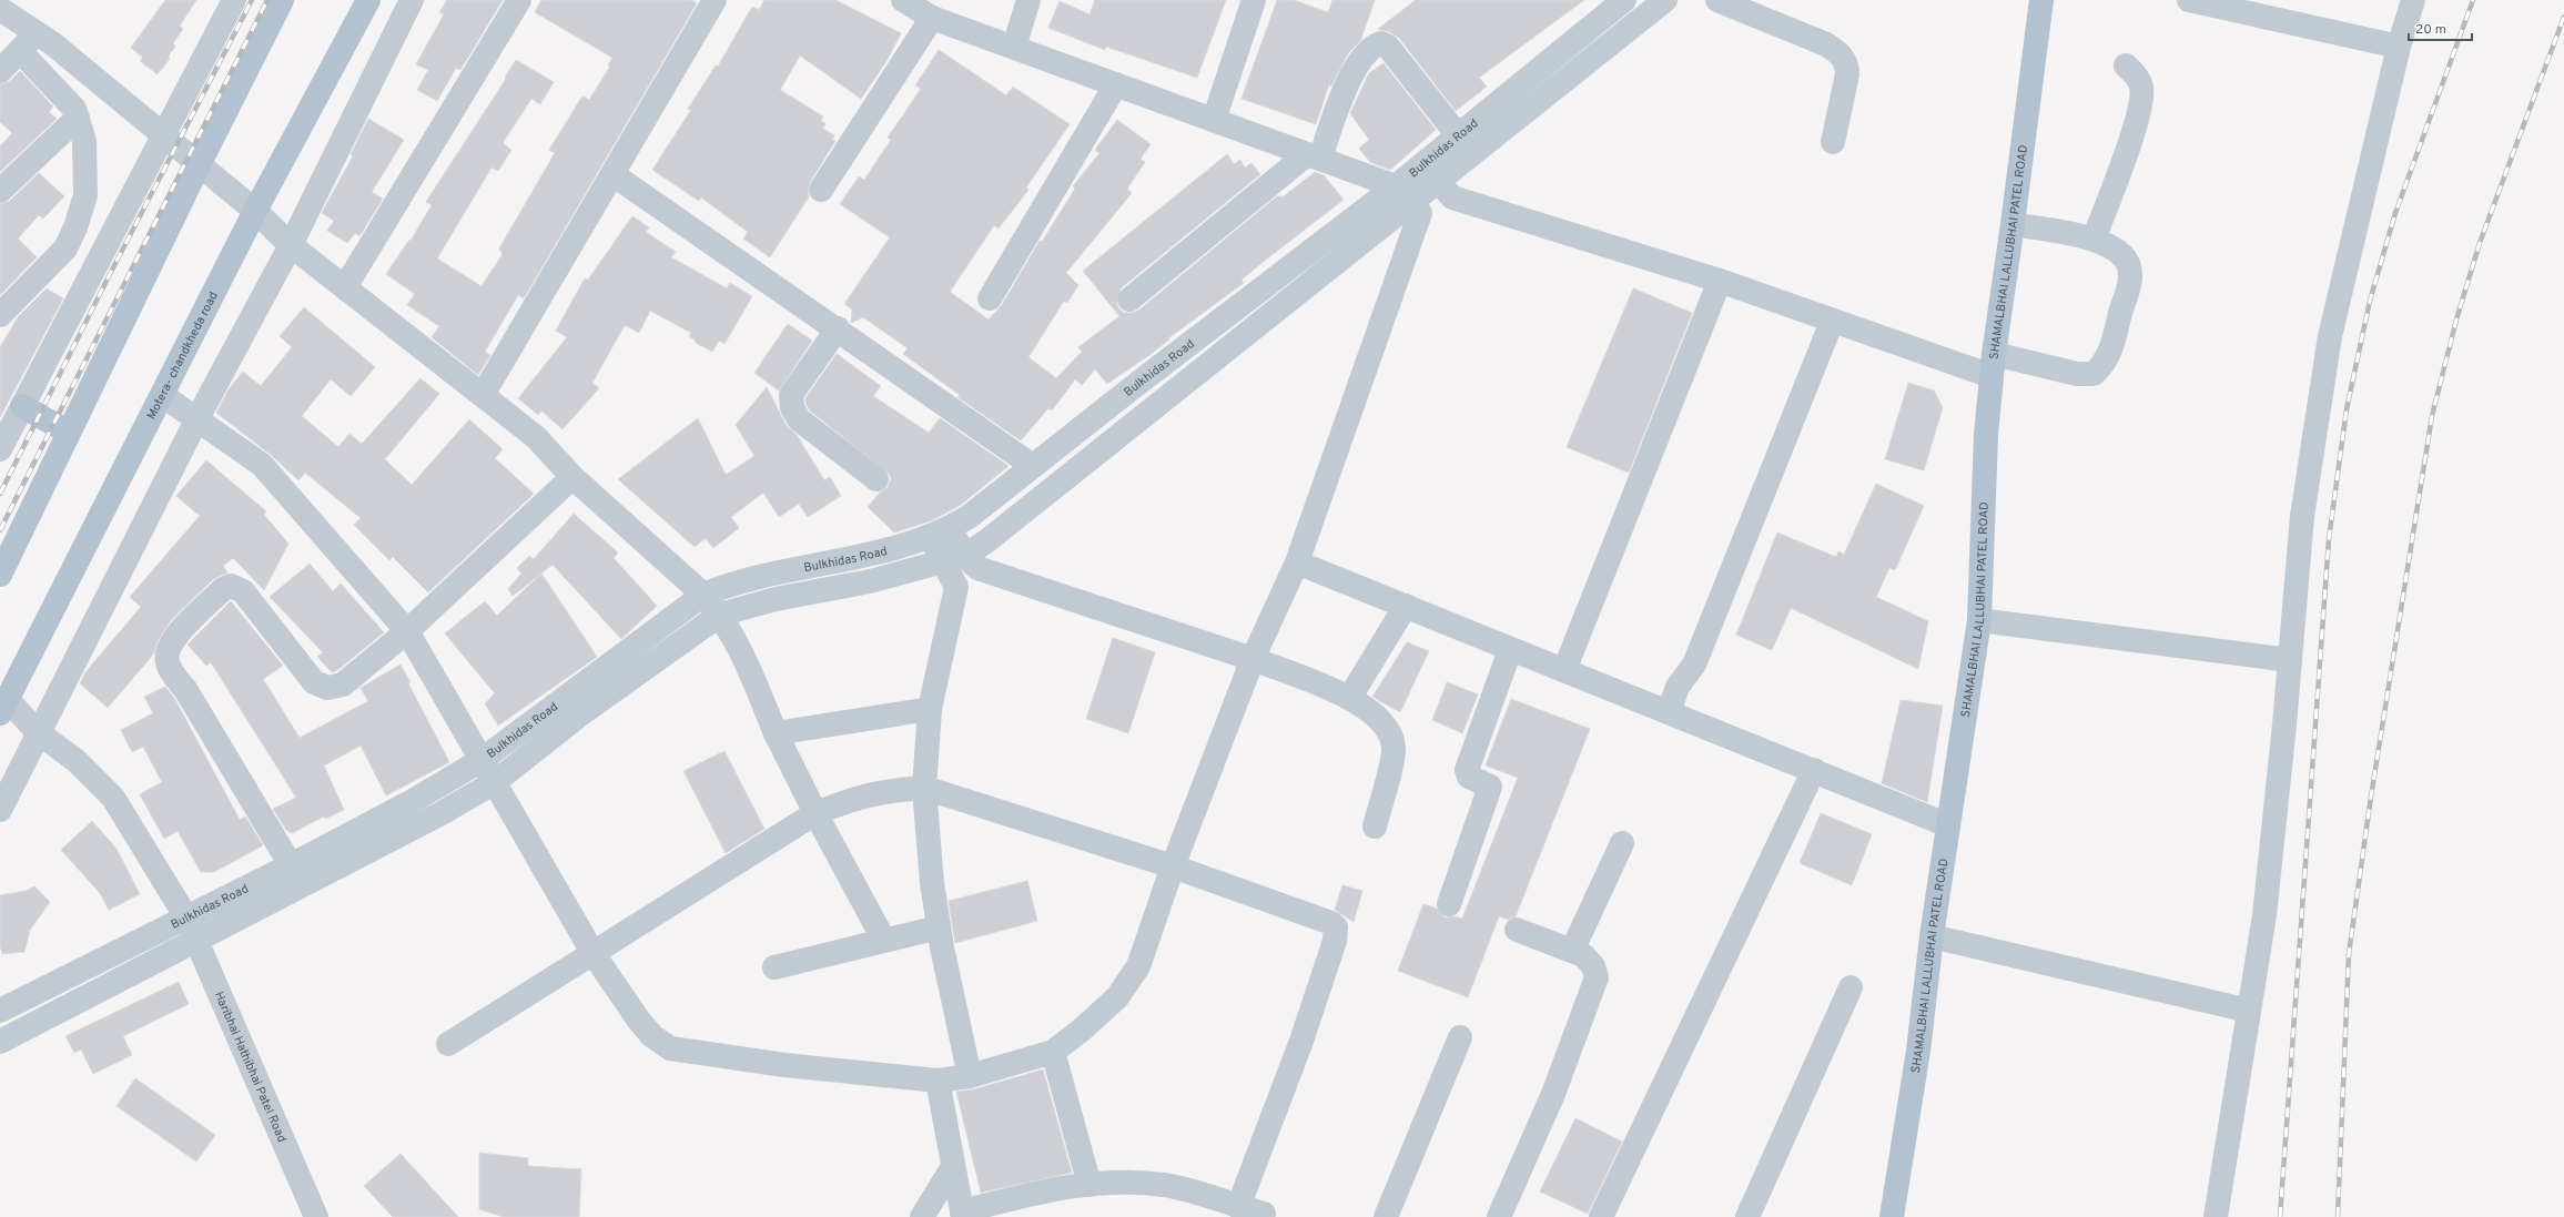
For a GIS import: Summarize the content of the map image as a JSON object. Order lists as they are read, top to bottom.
{
  "streets": {
    "main road": ["SHAMALBHAI LALLUBHAI PATEL ROAD", "Motera- chandkheda road"],
    "street": ["Bulkhidas Road", "Haribhai Hathibhai Patel Road"]
  },
  "crossings": [
    ["Bulkhidas Road", "Haribhai Hathibhai Patel Road"],
    ["Motera- chandkheda road", "Haribhai Hathibhai Patel Road"]
  ],
  "scale_bar": "20 m"
}
